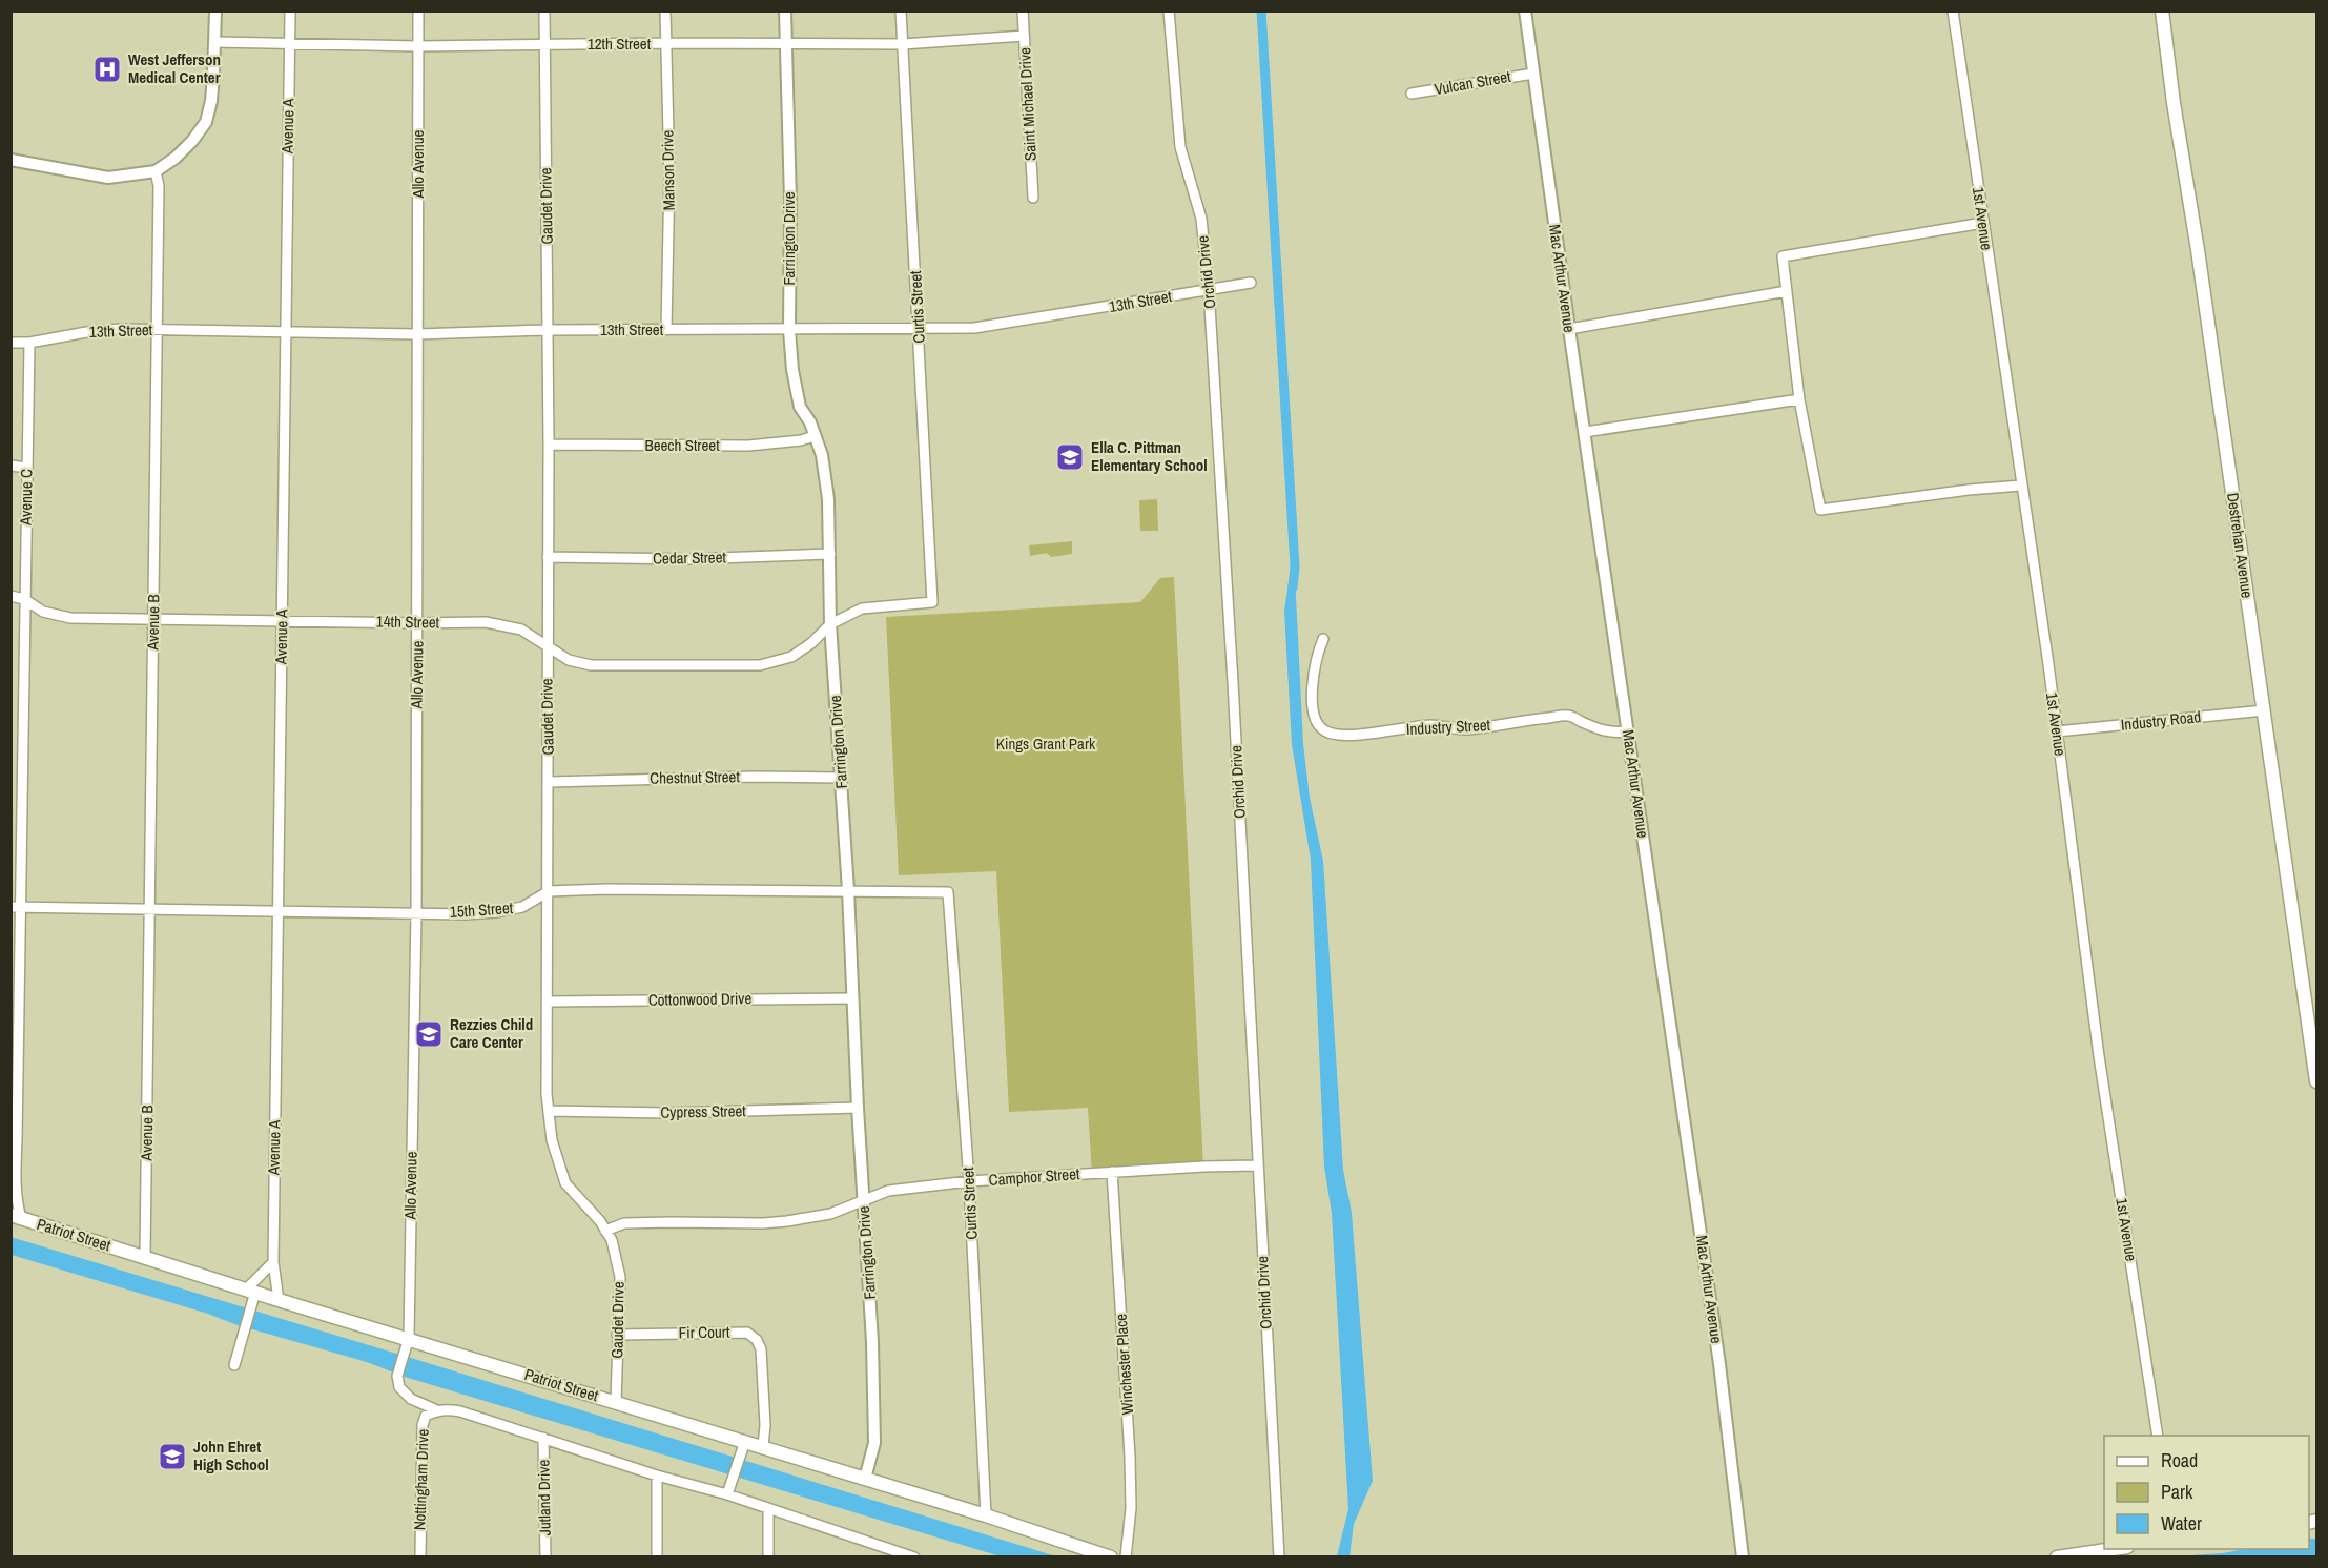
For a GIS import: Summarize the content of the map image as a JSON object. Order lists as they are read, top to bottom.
{
  "streets": {
    "main road": ["Destrehan Avenue", "Patriot Street"],
    "street": [
      "12th Street",
      "Vulcan Street",
      "Saint Michael Drive",
      "Avenue A",
      "Allo Avenue",
      "Manson Drive",
      "Gaudet Drive",
      "1st Avenue",
      "Farrington Drive",
      "Orchid Drive",
      "Mac Arthur Avenue",
      "13th Street",
      "Curtis Street",
      "Beech Street",
      "Avenue C",
      "Cedar Street",
      "Avenue B",
      "14th Street",
      "Industry Road",
      "Industry Street",
      "Chestnut Street",
      "15th Street",
      "Cottonwood Drive",
      "Cypress Street",
      "Camphor Street",
      "Fir Court",
      "Winchester Place",
      "Nottingham Drive",
      "Jutland Drive"
    ]
  },
  "crossings": [
    ["12th Street", "Saint Michael Drive"],
    ["12th Street", "Avenue A"],
    ["12th Street", "Allo Avenue"],
    ["12th Street", "Manson Drive"],
    ["12th Street", "Gaudet Drive"],
    ["12th Street", "Farrington Drive"],
    ["12th Street", "Curtis Street"],
    ["Vulcan Street", "Mac Arthur Avenue"],
    ["Avenue A", "13th Street"],
    ["Avenue A", "14th Street"],
    ["Avenue A", "15th Street"],
    ["Avenue A", "Patriot Street"],
    ["Allo Avenue", "13th Street"],
    ["Allo Avenue", "14th Street"],
    ["Allo Avenue", "15th Street"],
    ["Allo Avenue", "Patriot Street"],
    ["Allo Avenue", "Nottingham Drive"],
    ["Manson Drive", "13th Street"],
    ["Gaudet Drive", "13th Street"],
    ["Gaudet Drive", "Beech Street"],
    ["Gaudet Drive", "Cedar Street"],
    ["Gaudet Drive", "14th Street"],
    ["Gaudet Drive", "Chestnut Street"],
    ["Gaudet Drive", "15th Street"],
    ["Gaudet Drive", "Cottonwood Drive"],
    ["Gaudet Drive", "Cypress Street"],
    ["Gaudet Drive", "Camphor Street"],
    ["Gaudet Drive", "Patriot Street"],
    ["Gaudet Drive", "Fir Court"],
    ["1st Avenue", "Industry Road"],
    ["Farrington Drive", "13th Street"],
    ["Farrington Drive", "Beech Street"],
    ["Farrington Drive", "Cedar Street"],
    ["Farrington Drive", "14th Street"],
    ["Farrington Drive", "Chestnut Street"],
    ["Farrington Drive", "15th Street"],
    ["Farrington Drive", "Cottonwood Drive"],
    ["Farrington Drive", "Cypress Street"],
    ["Farrington Drive", "Camphor Street"],
    ["Farrington Drive", "Patriot Street"],
    ["Orchid Drive", "13th Street"],
    ["Orchid Drive", "Camphor Street"],
    ["Mac Arthur Avenue", "Industry Street"],
    ["13th Street", "Curtis Street"],
    ["13th Street", "Avenue C"],
    ["13th Street", "Avenue B"],
    ["Curtis Street", "14th Street"],
    ["Curtis Street", "15th Street"],
    ["Curtis Street", "Camphor Street"],
    ["Curtis Street", "Patriot Street"],
    ["Avenue C", "14th Street"],
    ["Avenue C", "15th Street"],
    ["Avenue C", "Patriot Street"],
    ["Destrehan Avenue", "Industry Road"],
    ["Avenue B", "14th Street"],
    ["Avenue B", "15th Street"],
    ["Avenue B", "Patriot Street"],
    ["Camphor Street", "Winchester Place"],
    ["Patriot Street", "Fir Court"]
  ],
  "parks": ["Kings Grant Park"],
  "places": {
    "hospital": ["West Jefferson Medical Center"],
    "school or university": ["Ella C. Pittman Elementary School", "Rezzies Child Care Center", "John Ehret High School"]
  },
  "legend": ["Road", "Park", "Water"]
}
